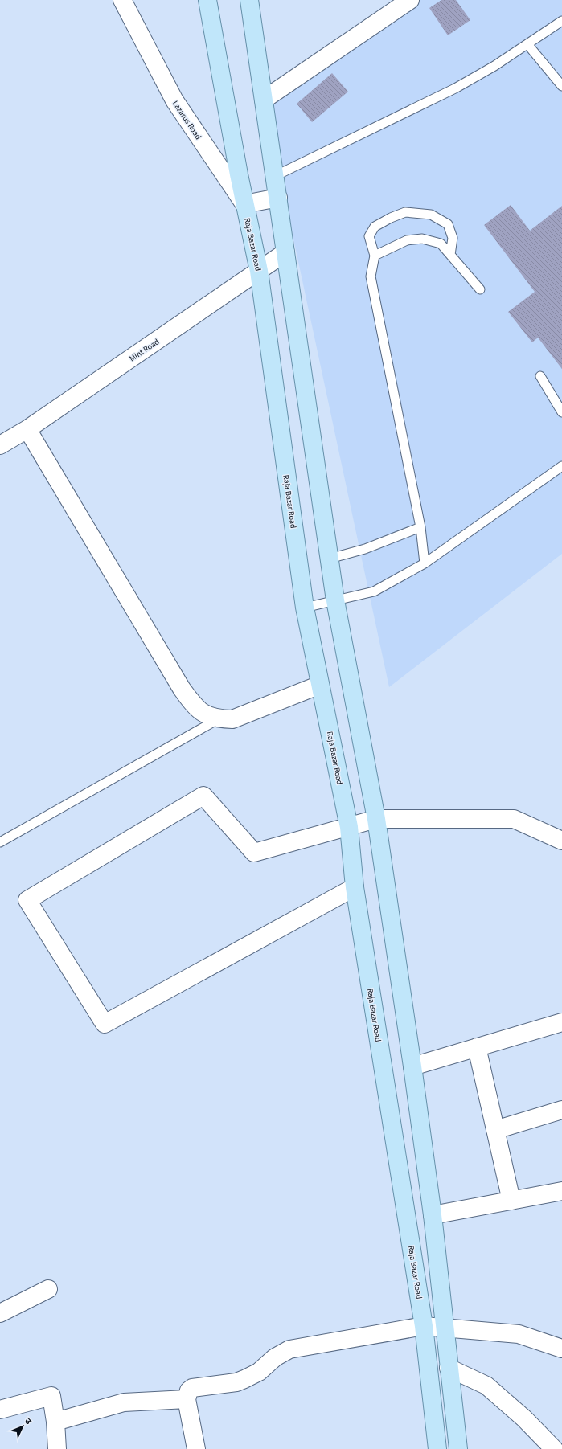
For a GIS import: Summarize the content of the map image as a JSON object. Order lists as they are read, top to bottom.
{
  "streets": {
    "main road": ["Raja Bazar Road"],
    "street": ["Lazarus Road", "Mint Road"]
  },
  "crossings": [
    ["Lazarus Road", "Raja Bazar Road"],
    ["Raja Bazar Road", "Mint Road"]
  ],
  "north": "top right"
}
